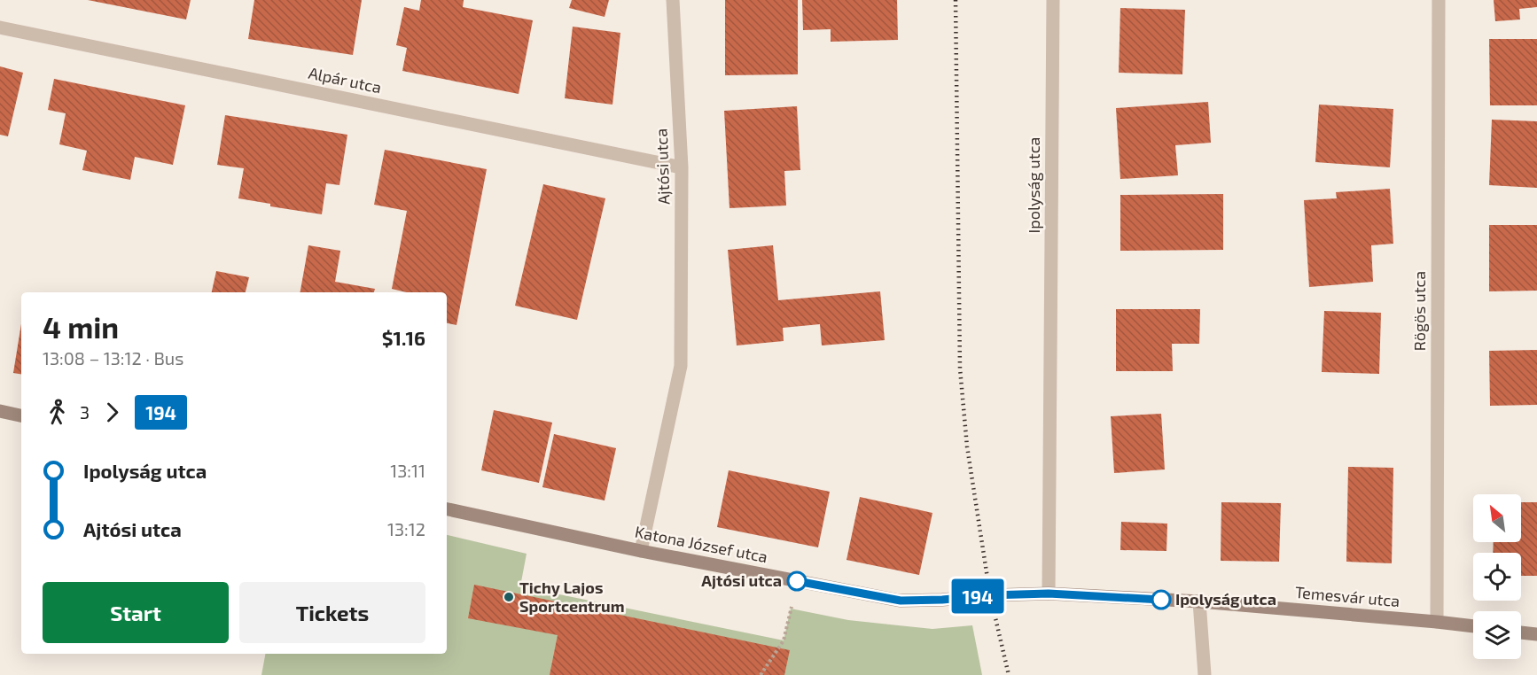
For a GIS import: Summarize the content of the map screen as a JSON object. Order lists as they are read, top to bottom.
{
  "streets": {
    "street": [
      "Alpár utca",
      "Ajtósi utca",
      "Ipolyság utca",
      "Rögös utca",
      "Katona József utca",
      "Temesvár utca"
    ]
  },
  "crossings": [
    ["Alpár utca", "Ajtósi utca"],
    ["Ajtósi utca", "Katona József utca"],
    ["Ipolyság utca", "Katona József utca"],
    ["Ipolyság utca", "Temesvár utca"],
    ["Rögös utca", "Temesvár utca"],
    ["Katona József utca", "Temesvár utca"]
  ],
  "places": ["Ajtósi utca", "Tichy Lajos Sportcentrum", "Ipolyság utca"],
  "lines": ["bus line 194"],
  "north": "top left",
  "page": {
    "on_map": "194",
    "heading": ["4 min", "13:08 – 13:12 · Bus", "$1.16"],
    "legs": ["3", "194"],
    "list": [
      {
        "name": "Ipolyság utca",
        "value": "13:11"
      },
      {
        "name": "Ajtósi utca",
        "value": "13:12"
      }
    ],
    "buttons": ["Start", "Tickets"]
  }
}
